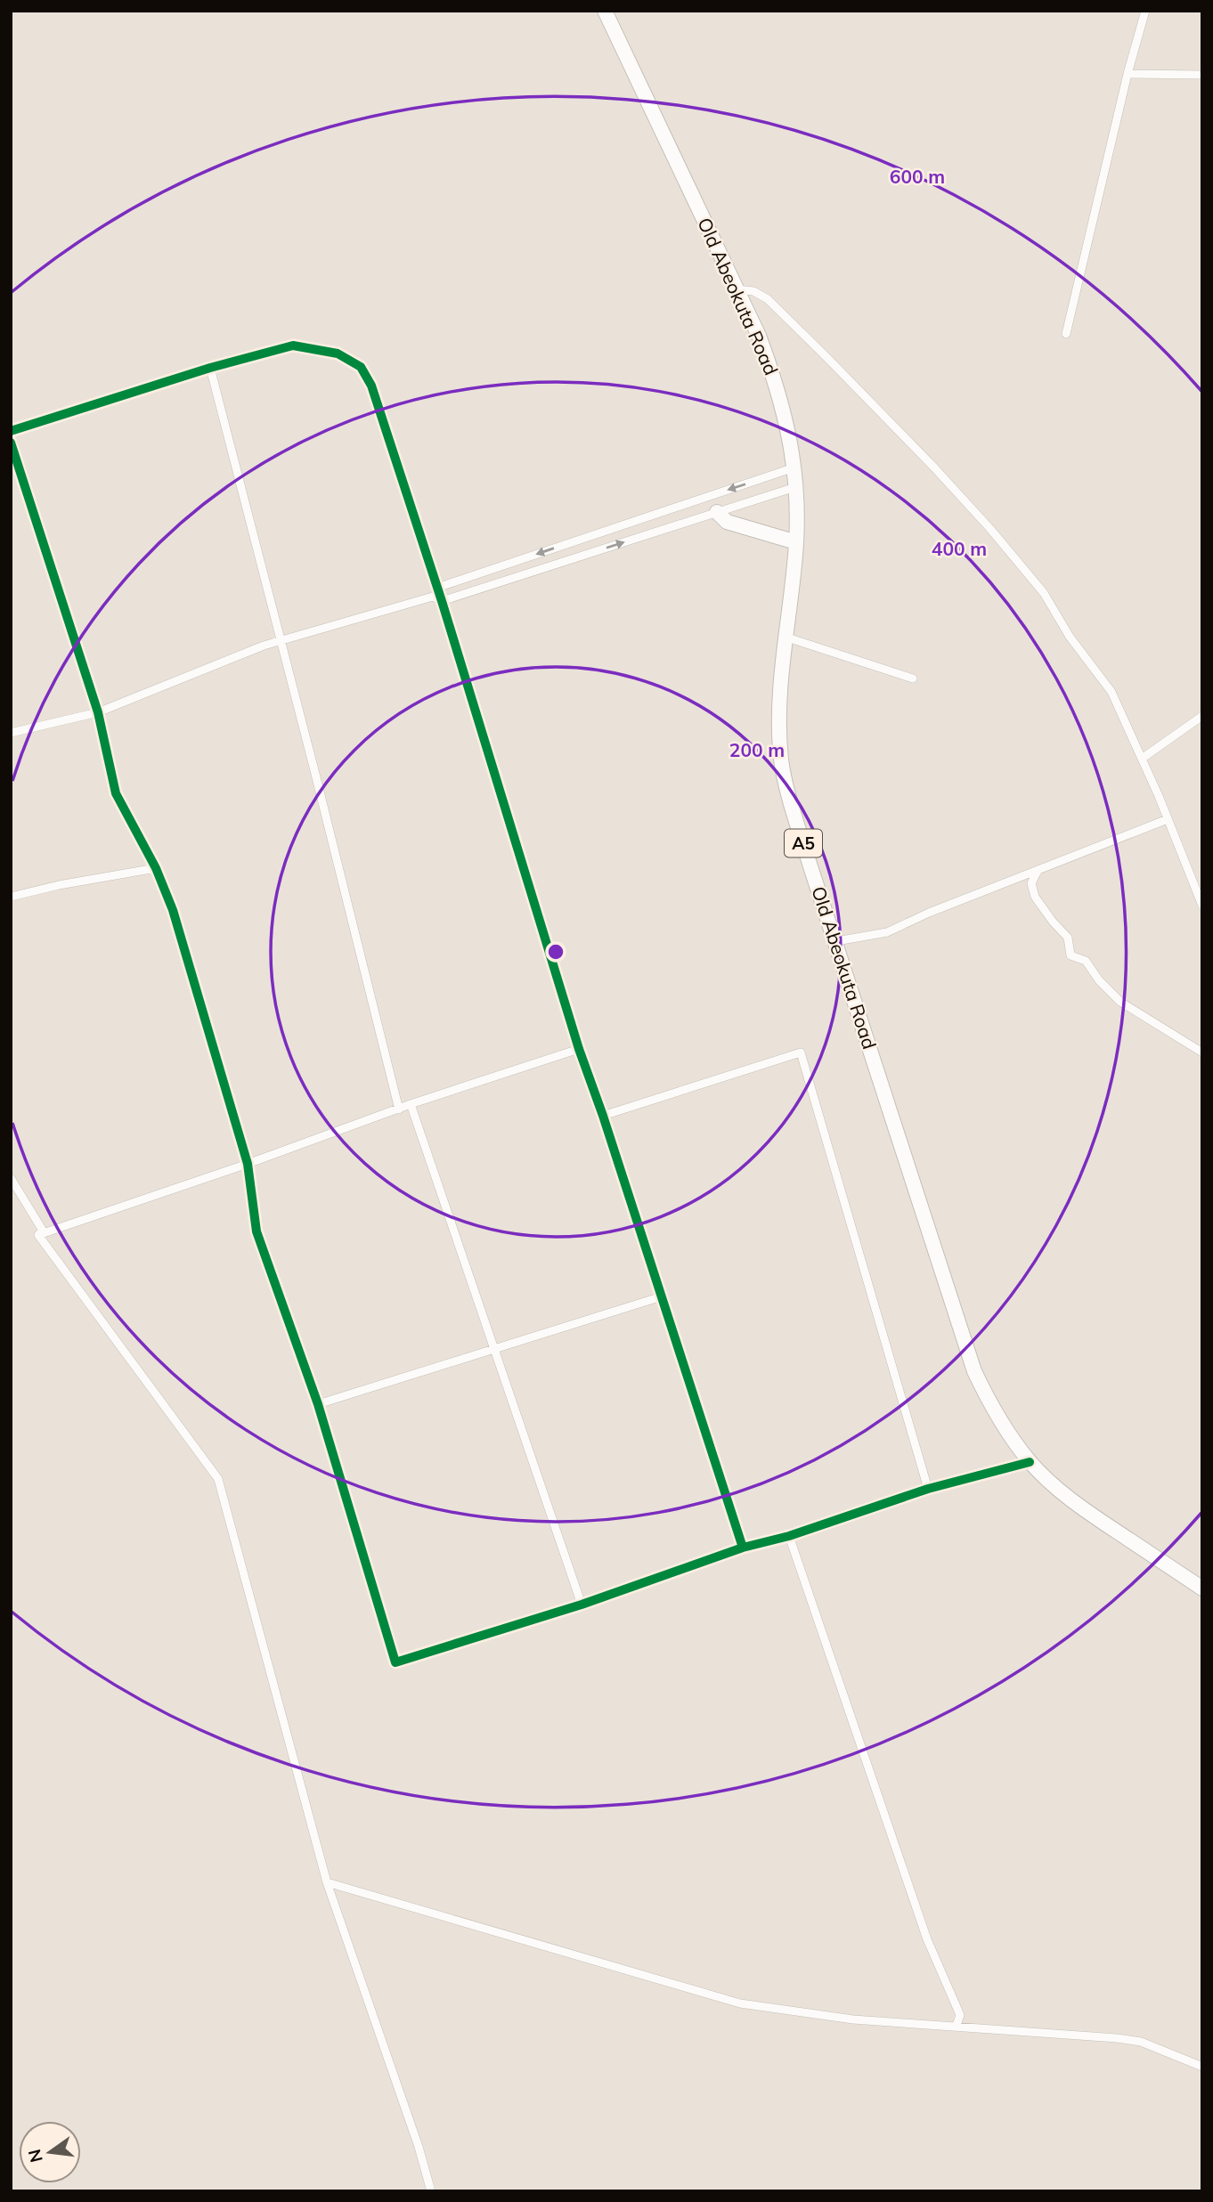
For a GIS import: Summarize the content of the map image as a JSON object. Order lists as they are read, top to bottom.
{
  "streets": {
    "highway": ["Old Abeokuta Road", "A5"]
  },
  "north": "left",
  "rings": ["600 m", "400 m", "200 m"]
}
